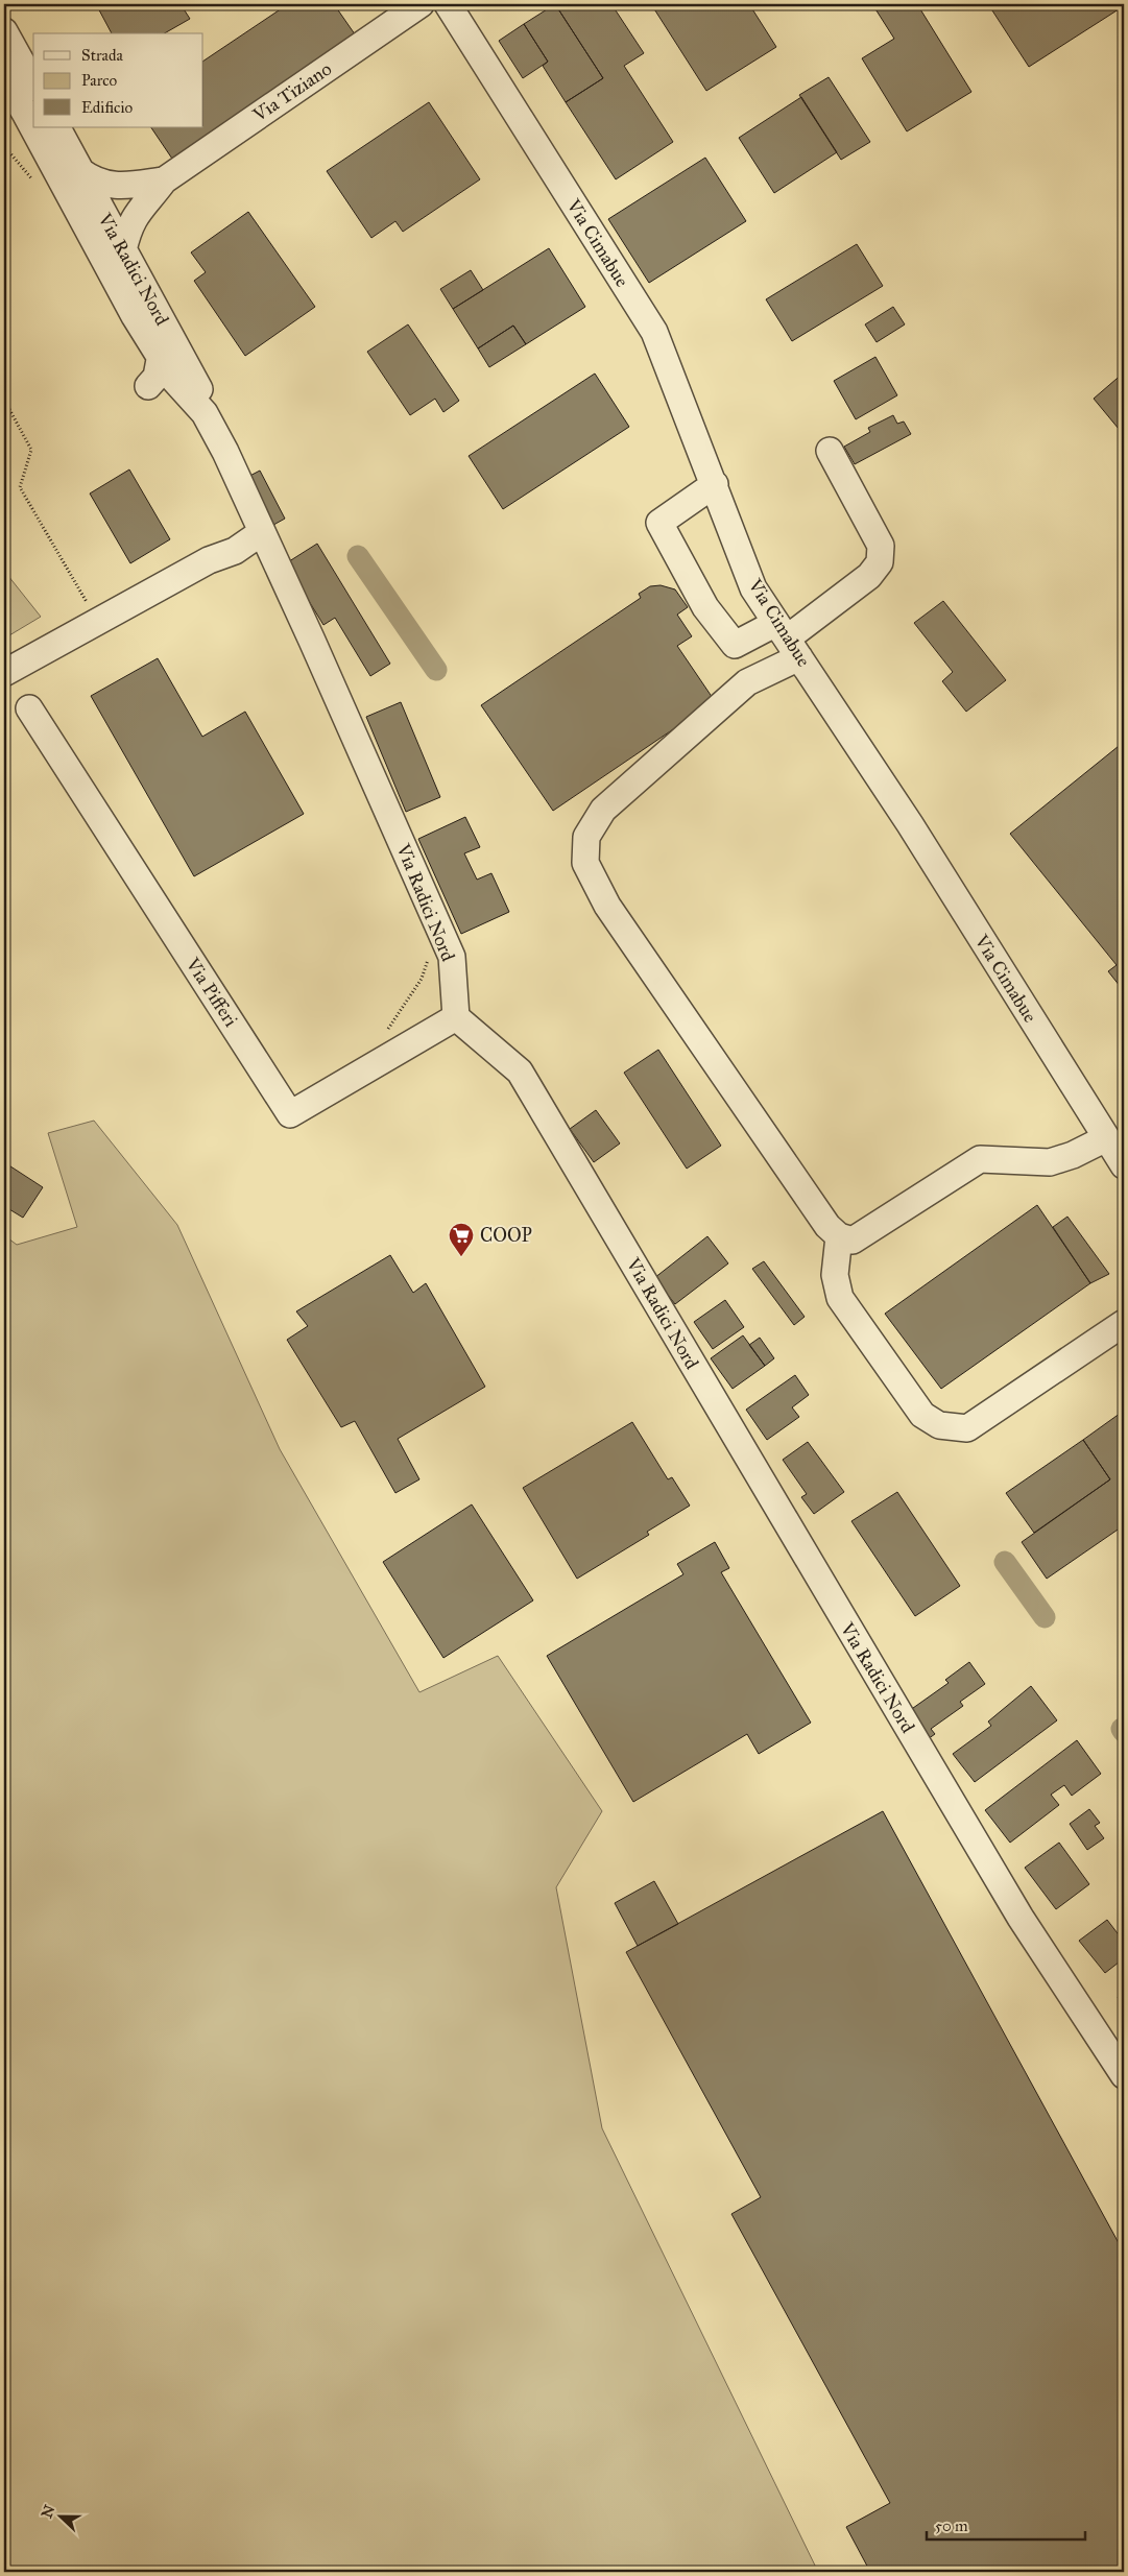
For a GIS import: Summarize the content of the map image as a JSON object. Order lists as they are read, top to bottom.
{
  "streets": {
    "street": [
      "Via Tiziano",
      "Via Cimabue",
      "Via Radici Nord",
      "Via Pifferi"
    ]
  },
  "crossings": [
    ["Via Radici Nord", "Via Pifferi"]
  ],
  "places": {
    "supermarket": ["COOP"]
  },
  "legend": ["Strada", "Parco", "Edificio"],
  "scale_bar": "50 m",
  "north": "left"
}
